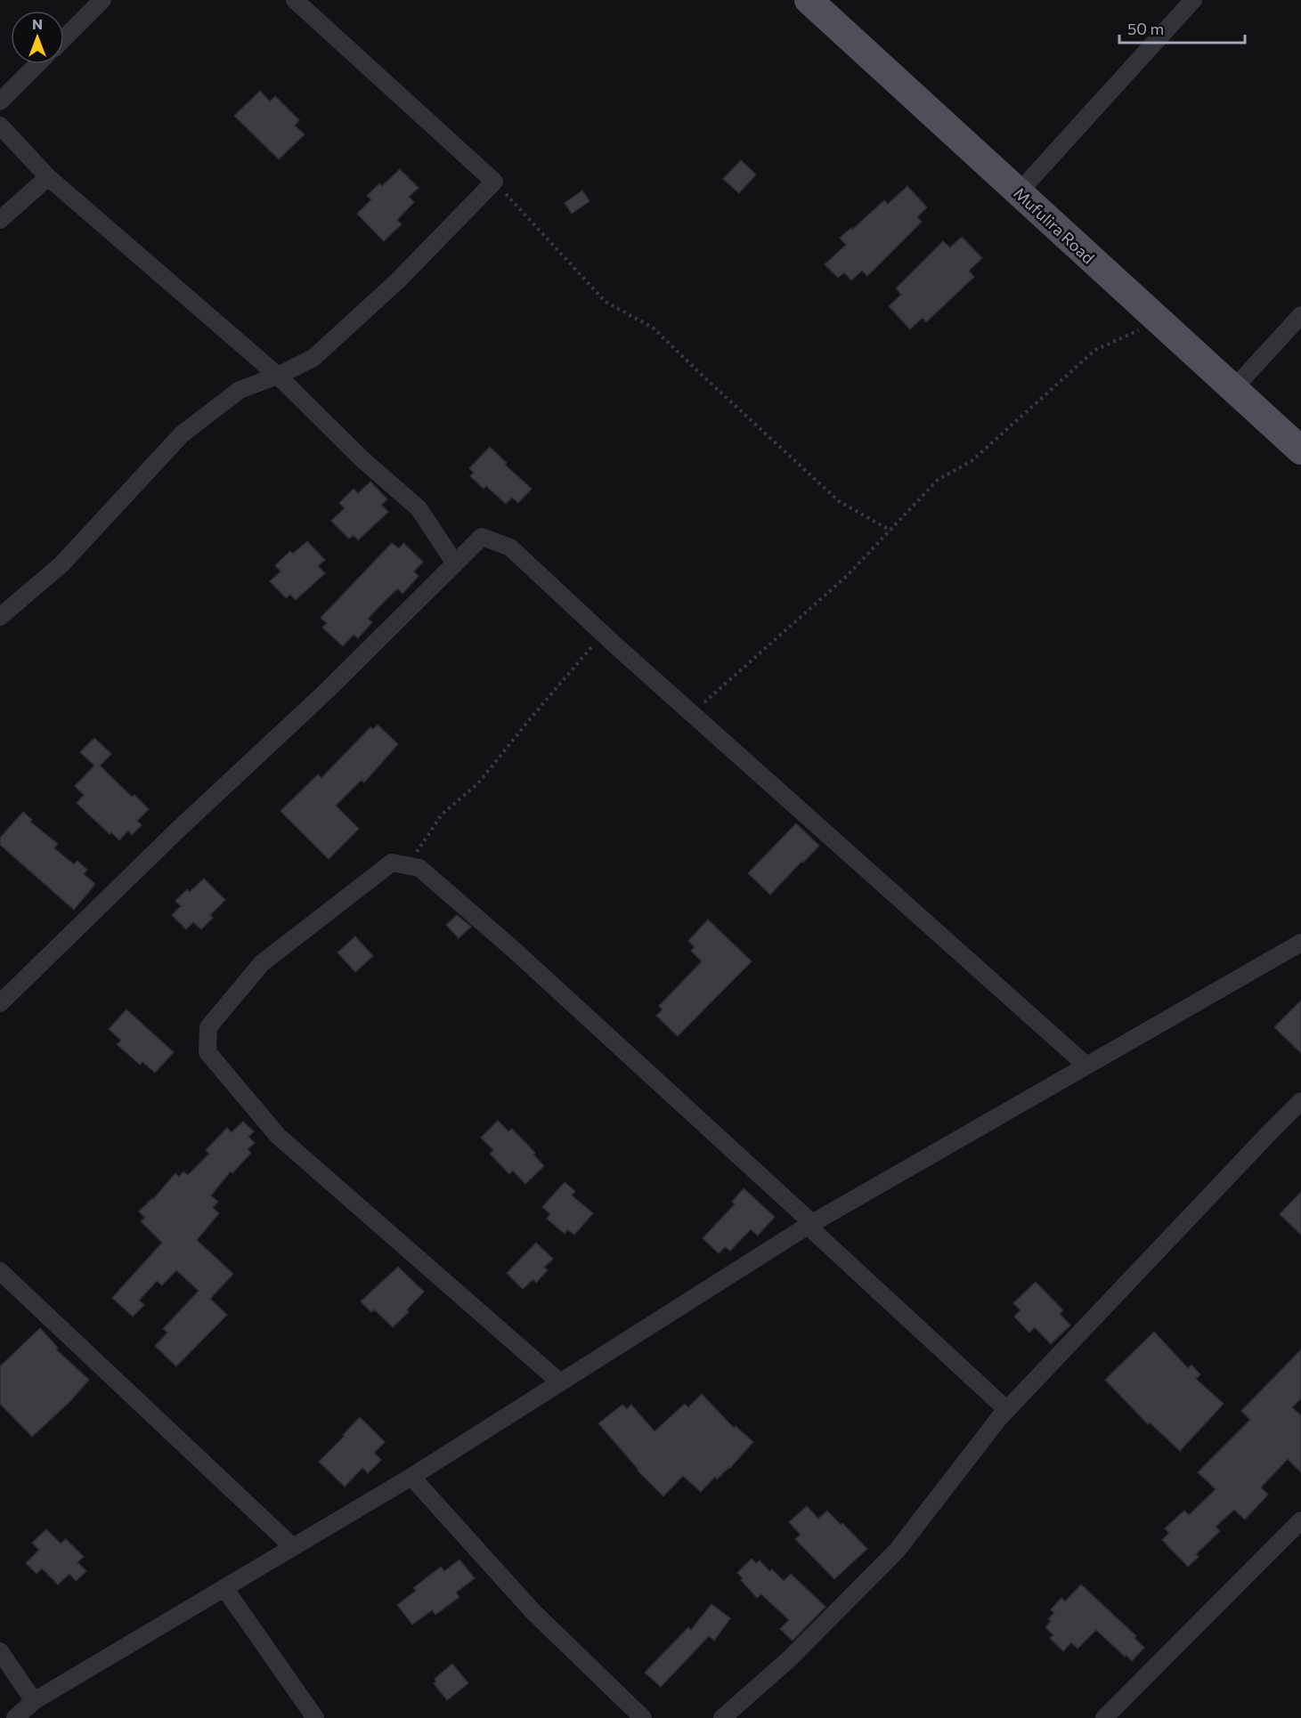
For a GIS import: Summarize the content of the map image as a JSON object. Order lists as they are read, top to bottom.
{
  "streets": {
    "main road": ["Mufulira Road"]
  },
  "scale_bar": "50 m",
  "north": "top"
}
